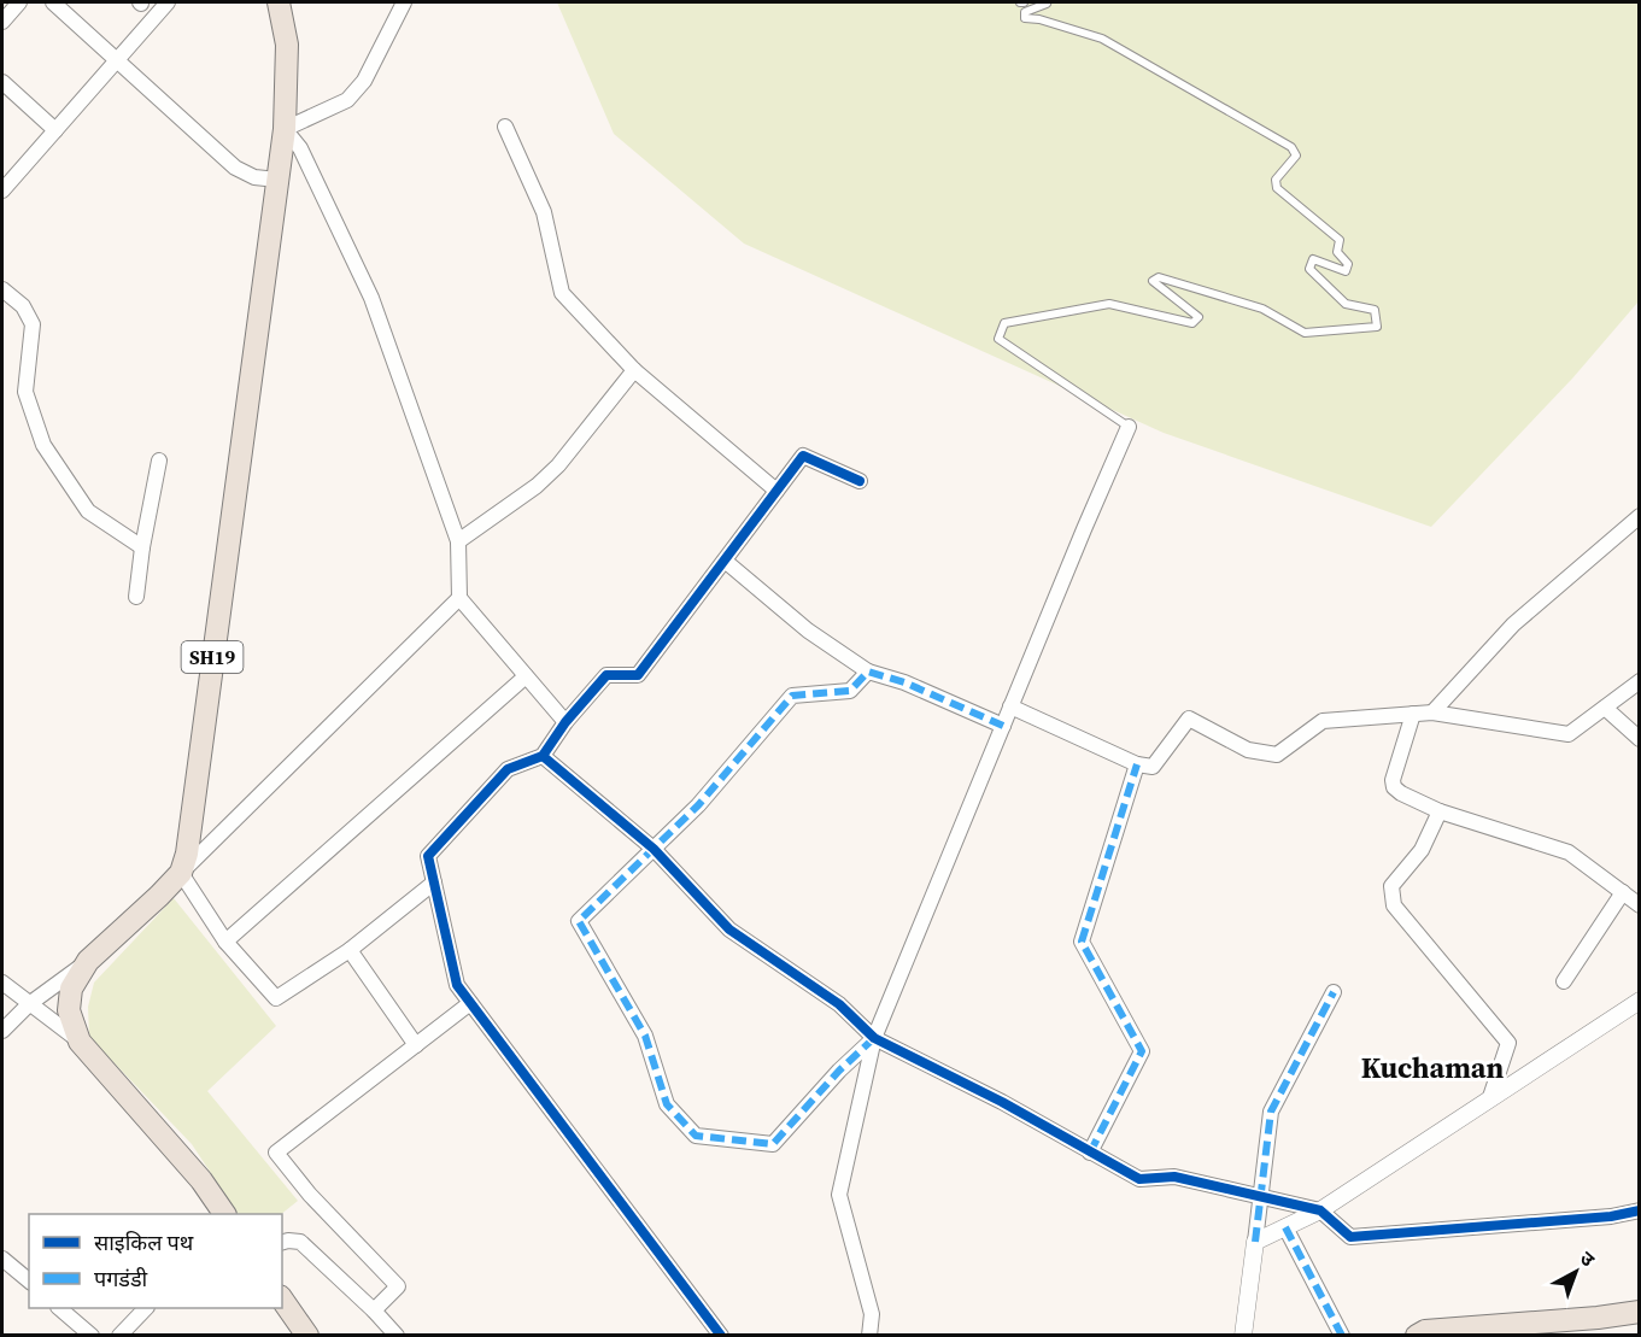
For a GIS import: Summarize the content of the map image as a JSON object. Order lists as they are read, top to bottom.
{
  "streets": {
    "main road": ["SH19"]
  },
  "districts": ["Kuchaman"],
  "legend": ["साइकिल पथ", "पगडंडी"],
  "north": "top right"
}
